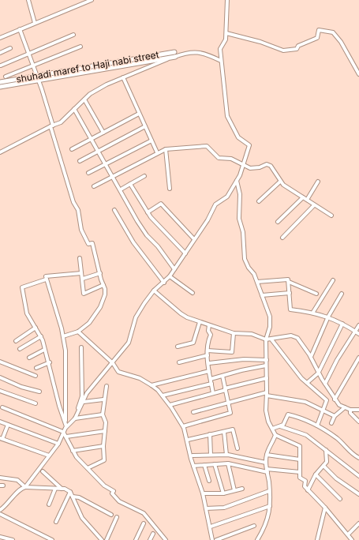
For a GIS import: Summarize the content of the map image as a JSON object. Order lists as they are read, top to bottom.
{
  "streets": {
    "main road": ["shuhadi maref to Haji nabi street"]
  }
}
